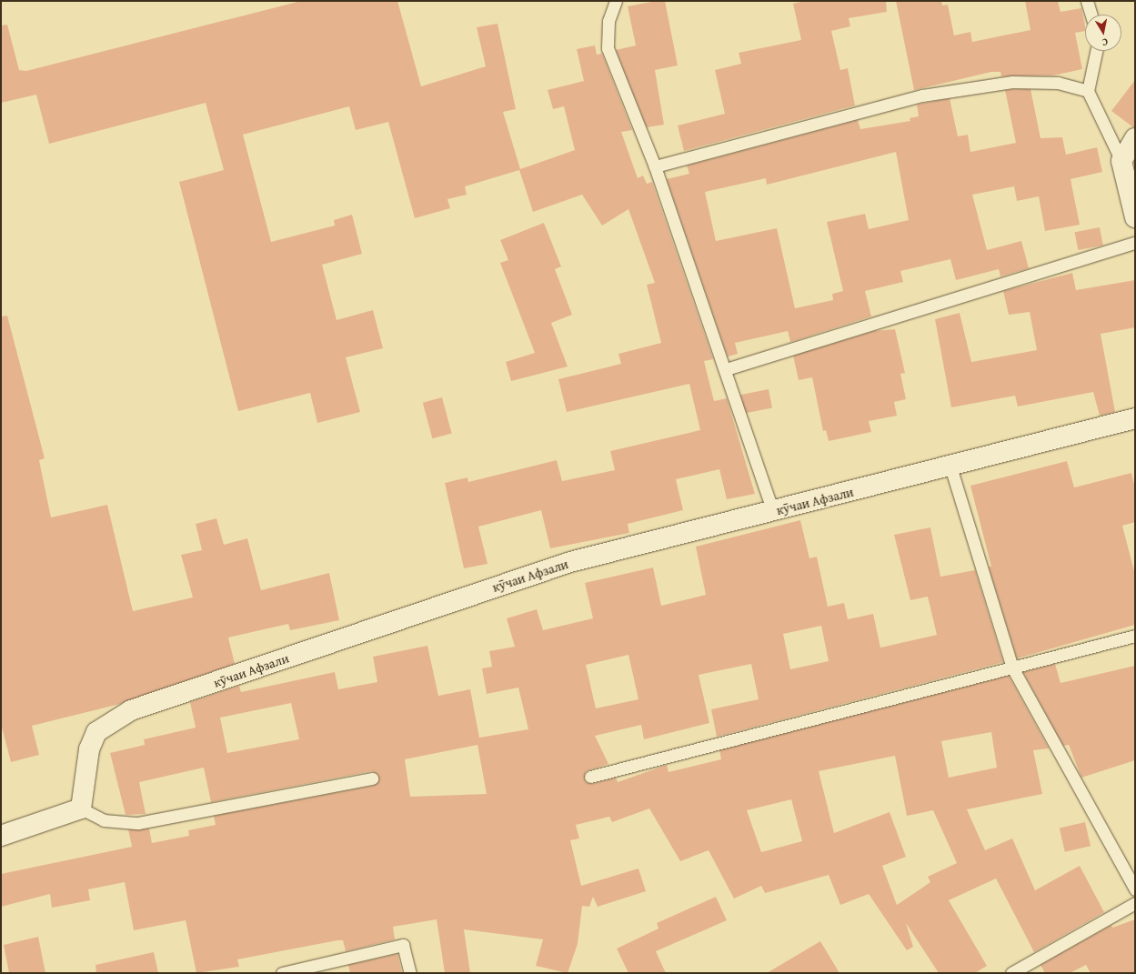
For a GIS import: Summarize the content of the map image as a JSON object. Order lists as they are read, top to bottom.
{
  "streets": {
    "street": ["кӯчаи Афзали"]
  },
  "north": "bottom"
}
